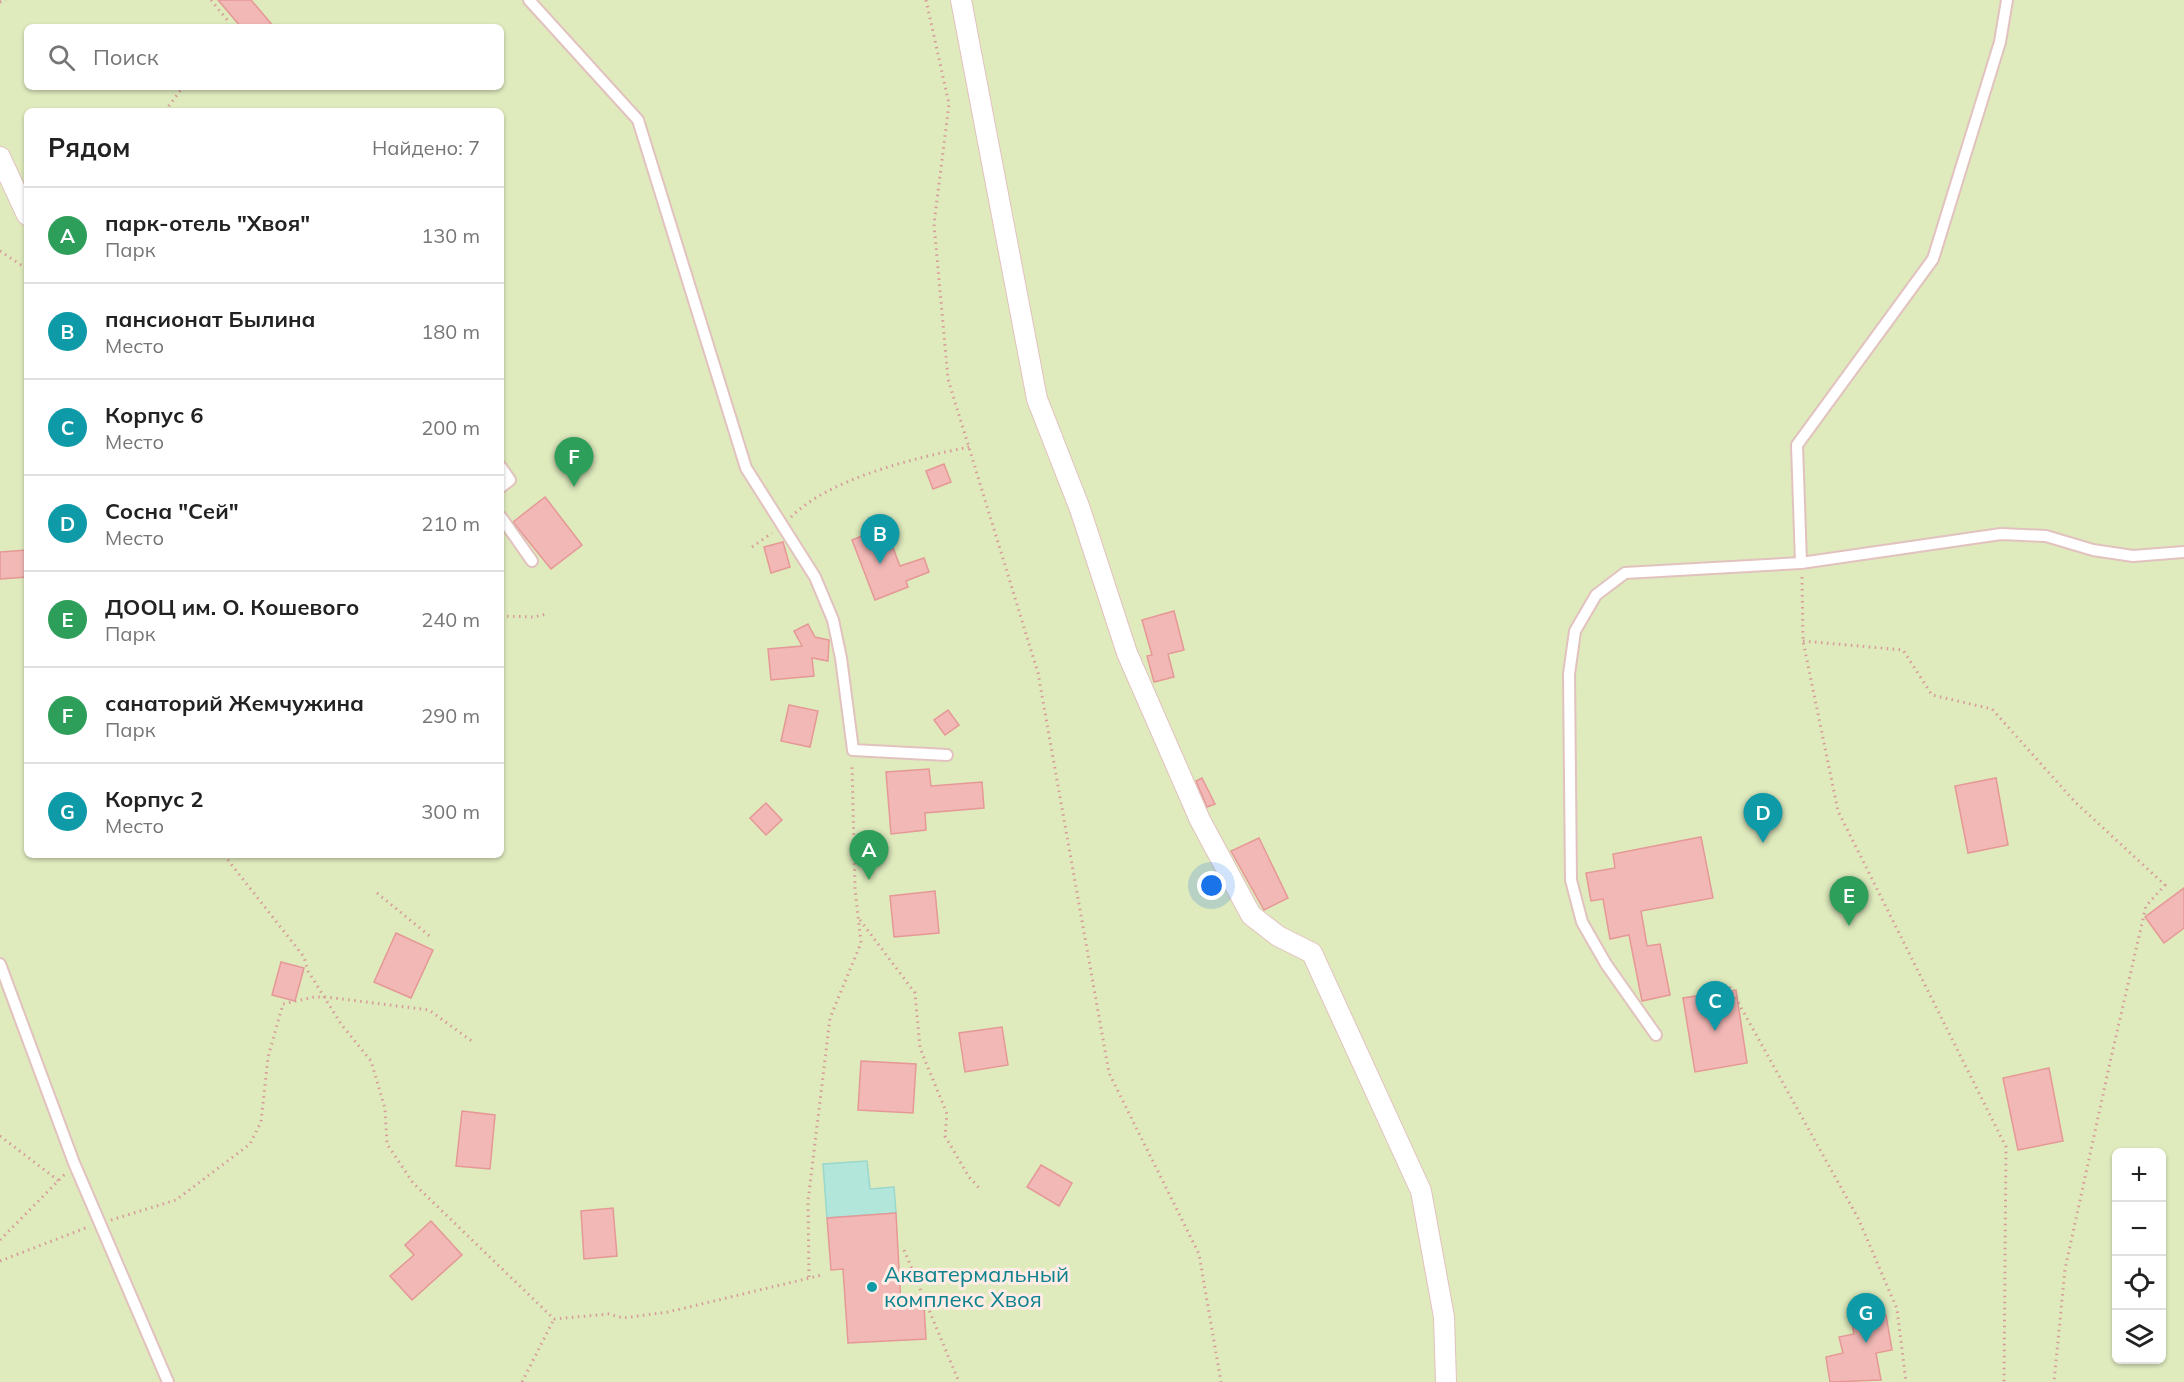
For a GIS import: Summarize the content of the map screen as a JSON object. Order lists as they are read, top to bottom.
{
  "places": ["Акватермальный комплекс Хвоя"],
  "page": {
    "search": "Поиск",
    "heading": ["Рядом", "Найдено: 7"],
    "list": [
      {
        "mark": "A",
        "name": "парк-отель \"Хвоя\"",
        "note": "Парк",
        "value": "130 m"
      },
      {
        "mark": "B",
        "name": "пансионат Былина",
        "note": "Место",
        "value": "180 m"
      },
      {
        "mark": "C",
        "name": "Корпус 6",
        "note": "Место",
        "value": "200 m"
      },
      {
        "mark": "D",
        "name": "Сосна \"Сей\"",
        "note": "Место",
        "value": "210 m"
      },
      {
        "mark": "E",
        "name": "ДООЦ им. О. Кошевого",
        "note": "Парк",
        "value": "240 m"
      },
      {
        "mark": "F",
        "name": "санаторий Жемчужина",
        "note": "Парк",
        "value": "290 m"
      },
      {
        "mark": "G",
        "name": "Корпус 2",
        "note": "Место",
        "value": "300 m"
      }
    ],
    "pins": [
      "F",
      "B",
      "D",
      "A",
      "E",
      "C",
      "G"
    ],
    "map_buttons": ["+", "−"]
  }
}
